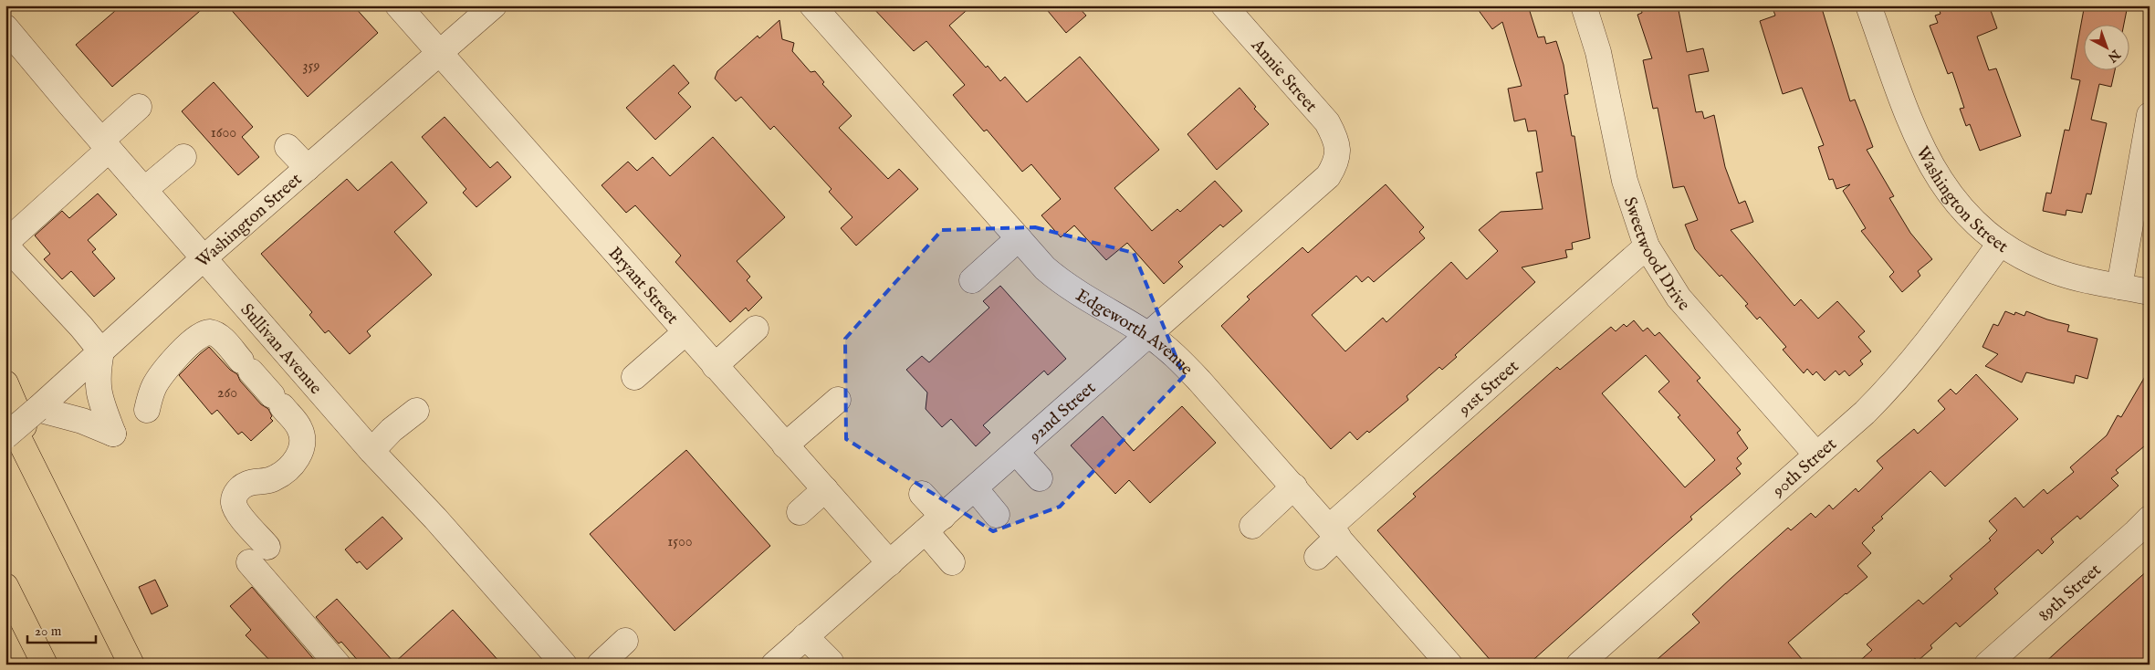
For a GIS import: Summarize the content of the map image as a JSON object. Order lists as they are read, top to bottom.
{
  "streets": {
    "street": [
      "Annie Street",
      "Washington Street",
      "Sweetwood Drive",
      "Bryant Street",
      "Edgeworth Avenue",
      "Sullivan Avenue",
      "91st Street",
      "92nd Street",
      "90th Street",
      "89th Street"
    ]
  },
  "crossings": [
    ["Annie Street", "92nd Street"],
    ["Washington Street", "Bryant Street"],
    ["Washington Street", "Sullivan Avenue"],
    ["Washington Street", "90th Street"],
    ["Sweetwood Drive", "91st Street"],
    ["Sweetwood Drive", "90th Street"],
    ["Bryant Street", "92nd Street"],
    ["Edgeworth Avenue", "91st Street"],
    ["Edgeworth Avenue", "92nd Street"]
  ],
  "house_numbers": [
    "359",
    "1600",
    "260",
    "1500"
  ],
  "scale_bar": "20 m",
  "north": "bottom right"
}
